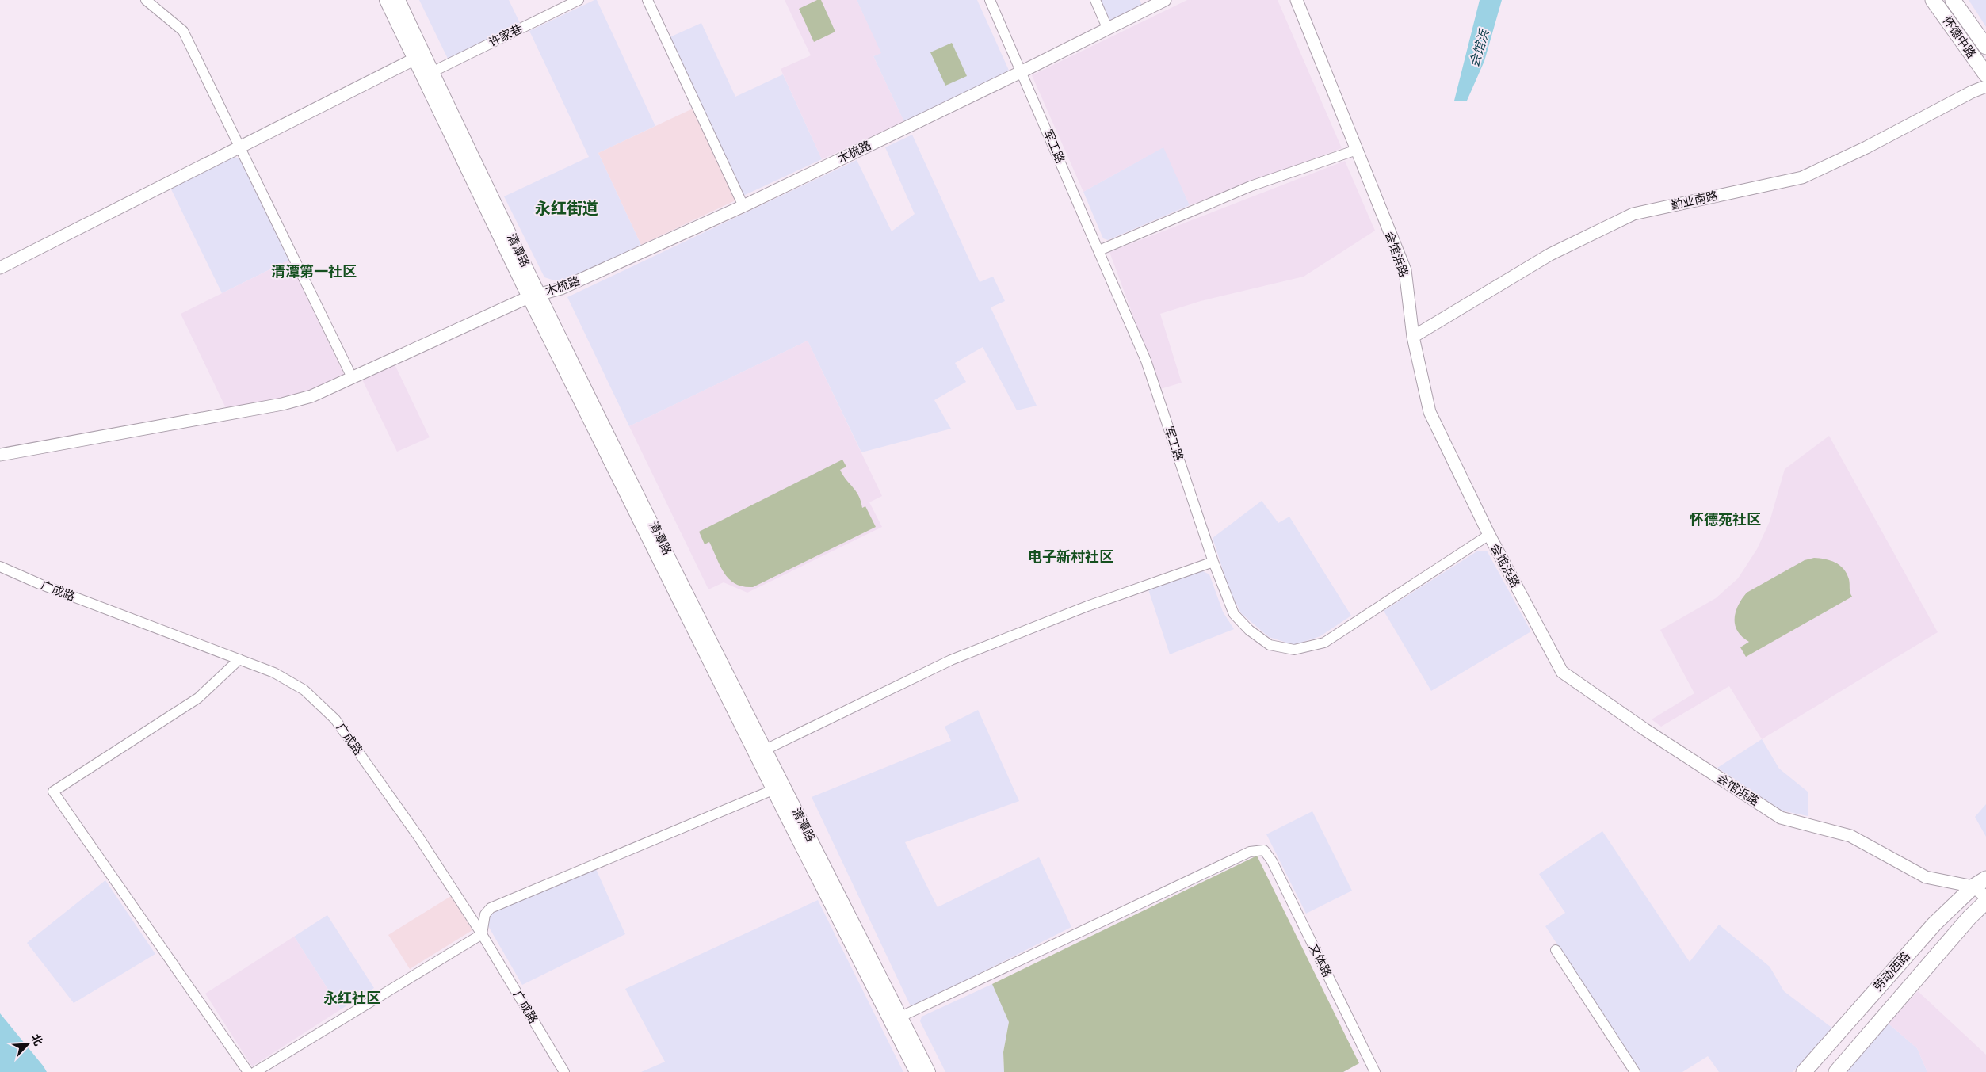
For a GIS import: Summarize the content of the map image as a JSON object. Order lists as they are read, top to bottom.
{
  "streets": {
    "main road": ["怀德中路", "清潭路", "劳动西路"],
    "street": [
      "许家巷",
      "军工路",
      "木梳路",
      "勤业南路",
      "会馆浜路",
      "广成路",
      "文体路"
    ]
  },
  "crossings": [
    ["许家巷", "清潭路"],
    ["军工路", "木梳路"],
    ["军工路", "会馆浜路"],
    ["木梳路", "清潭路"],
    ["勤业南路", "会馆浜路"],
    ["清潭路", "文体路"],
    ["会馆浜路", "劳动西路"]
  ],
  "districts": [
    "永红街道",
    "清潭第一社区",
    "怀德苑社区",
    "电子新村社区",
    "永红社区"
  ],
  "water": ["会馆浜"],
  "north": "top right"
}
